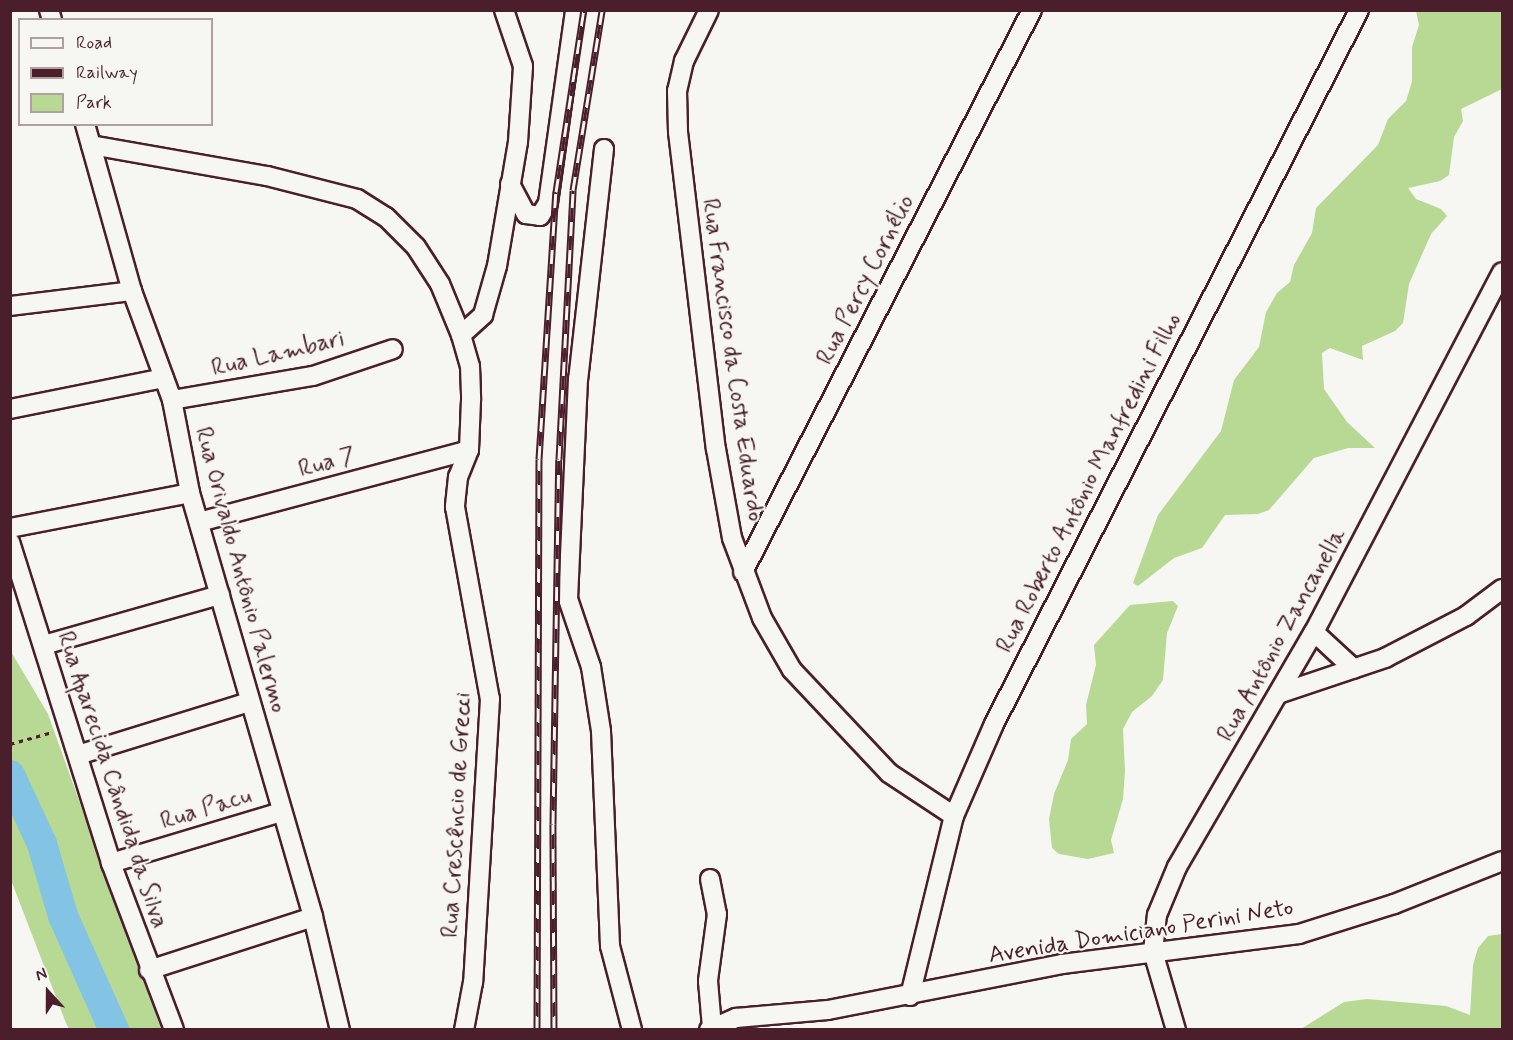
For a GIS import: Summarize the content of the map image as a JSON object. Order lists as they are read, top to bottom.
{
  "streets": {
    "street": [
      "Rua Percy Cornélio",
      "Rua Lambari",
      "Rua Francisco da Costa Eduardo",
      "Rua 7",
      "Rua Roberto Antônio Manfredini Filho",
      "Rua Orivaldo Antônio Palermo",
      "Rua Antônio Zancanella",
      "Rua Aparecida Cândida da Silva",
      "Rua Pacu",
      "Rua Crescêncio de Grecci",
      "Avenida Domiciano Perini Neto"
    ]
  },
  "crossings": [
    ["Rua Percy Cornélio", "Rua Francisco da Costa Eduardo"],
    ["Rua Lambari", "Rua Orivaldo Antônio Palermo"],
    ["Rua Francisco da Costa Eduardo", "Rua Roberto Antônio Manfredini Filho"],
    ["Rua 7", "Rua Orivaldo Antônio Palermo"],
    ["Rua 7", "Rua Crescêncio de Grecci"],
    ["Rua Roberto Antônio Manfredini Filho", "Avenida Domiciano Perini Neto"],
    ["Rua Orivaldo Antônio Palermo", "Rua Pacu"],
    ["Rua Orivaldo Antônio Palermo", "Rua Crescêncio de Grecci"],
    ["Rua Antônio Zancanella", "Avenida Domiciano Perini Neto"],
    ["Rua Aparecida Cândida da Silva", "Rua Pacu"]
  ],
  "legend": ["Road", "Railway", "Park"],
  "north": "top"
}
